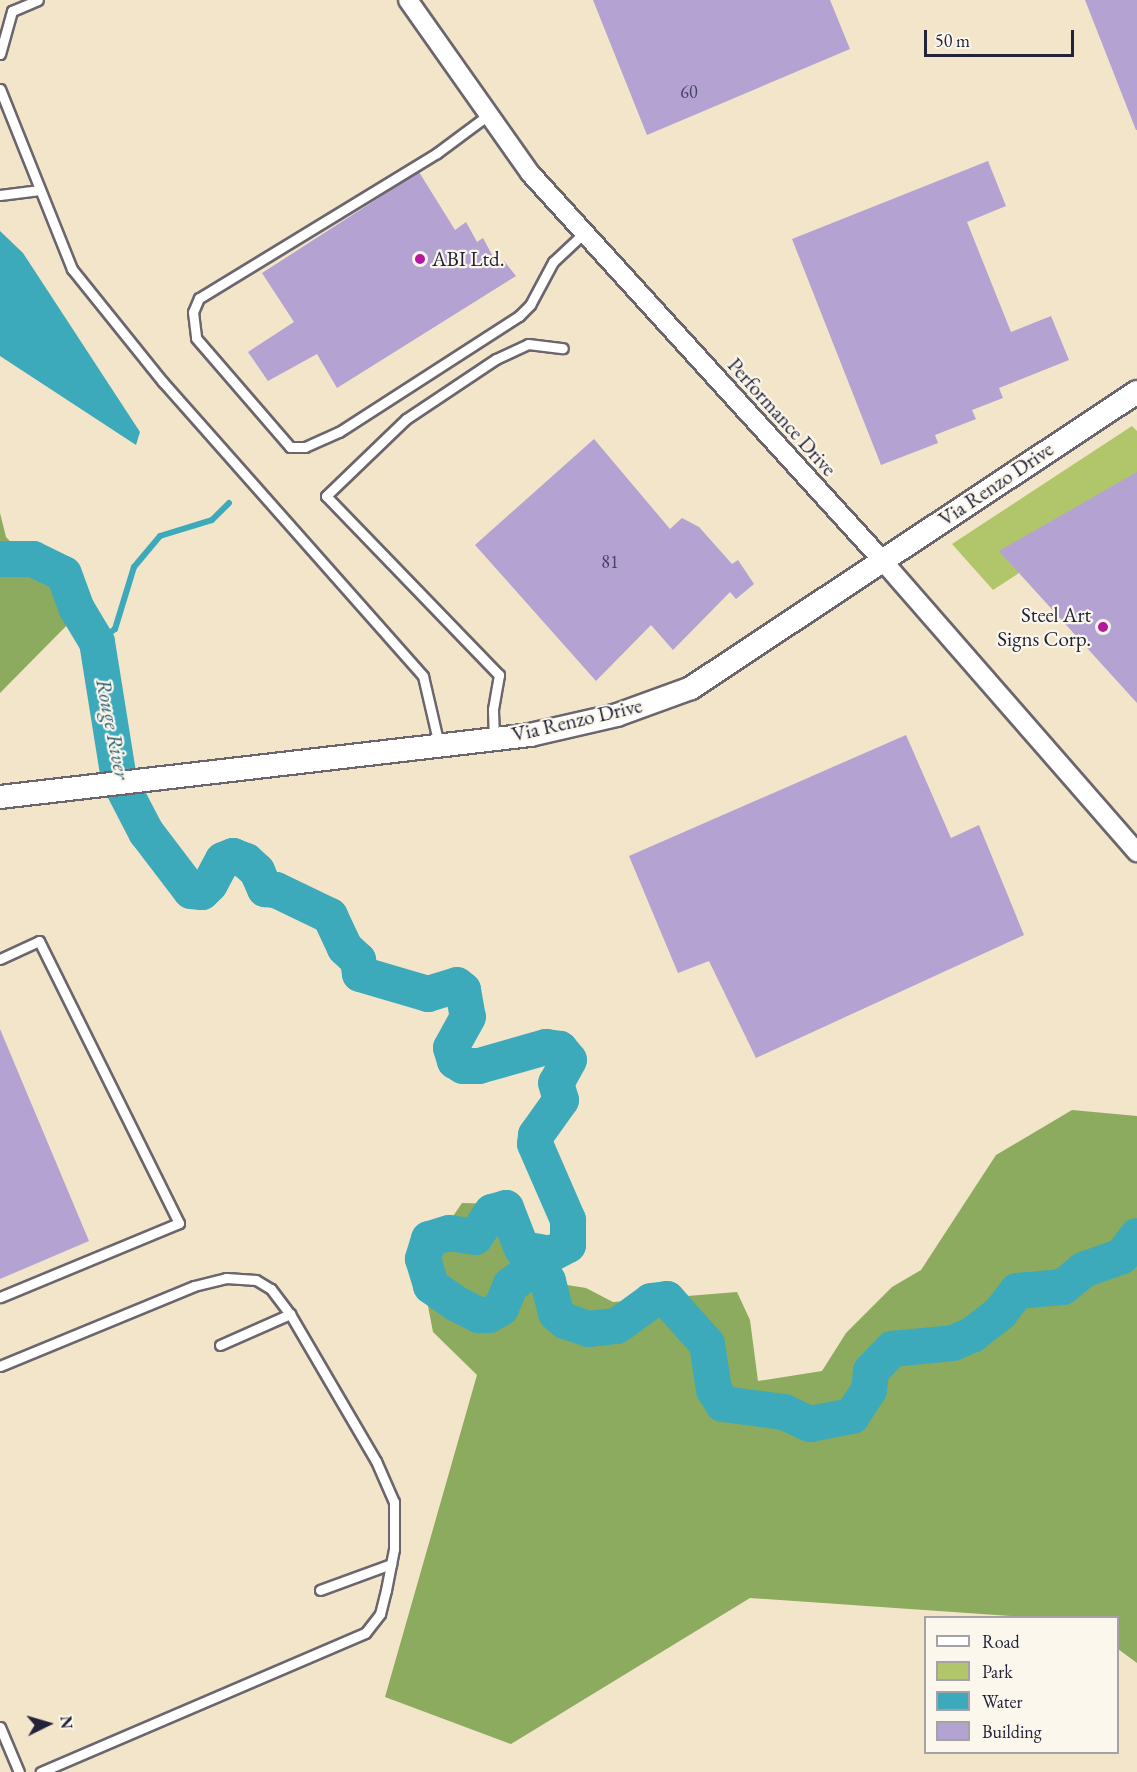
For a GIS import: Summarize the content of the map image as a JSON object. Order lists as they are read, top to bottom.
{
  "streets": {
    "street": ["Performance Drive", "Via Renzo Drive"]
  },
  "crossings": [
    ["Performance Drive", "Via Renzo Drive"]
  ],
  "water": ["Rouge River"],
  "places": ["ABI Ltd.", "Steel Art Signs Corp."],
  "house_numbers": ["60", "81"],
  "legend": [
    "Road",
    "Park",
    "Water",
    "Building"
  ],
  "scale_bar": "50 m",
  "north": "right"
}
